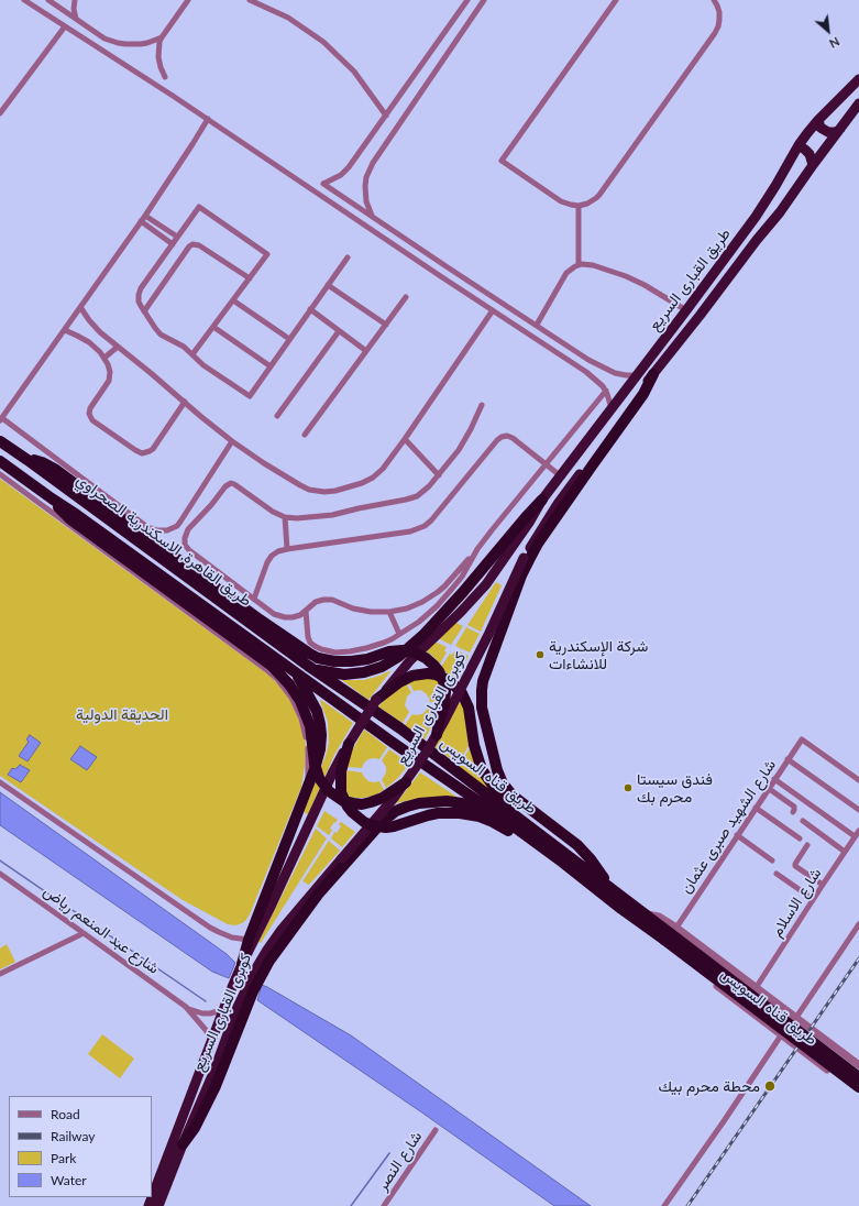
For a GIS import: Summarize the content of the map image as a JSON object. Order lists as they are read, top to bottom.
{
  "streets": {
    "highway": [
      "طريق القبارى السريع",
      "طريق القاهرة, الاسكندرية الصحراوي",
      "كوبرى القبارى السريع",
      "طريق قناه السويس"
    ],
    "street": [
      "شارع الشهيد صبرى عثمان",
      "شارع الاسلام",
      "شارع عبد المنعم رياض",
      "شارع النصر"
    ]
  },
  "crossings": [
    ["طريق القبارى السريع", "كوبرى القبارى السريع"],
    ["طريق القاهرة, الاسكندرية الصحراوي", "طريق قناه السويس"],
    ["كوبرى القبارى السريع", "شارع عبد المنعم رياض"],
    ["طريق قناه السويس", "شارع الشهيد صبرى عثمان"],
    ["طريق قناه السويس", "شارع الاسلام"]
  ],
  "parks": ["الحديقة الدولية"],
  "places": ["شركة الإسكندرية للانشاءات", "فندق سيستا محرم بك", "محطة محرم بيك"],
  "legend": [
    "Road",
    "Railway",
    "Park",
    "Water"
  ],
  "north": "bottom right"
}
